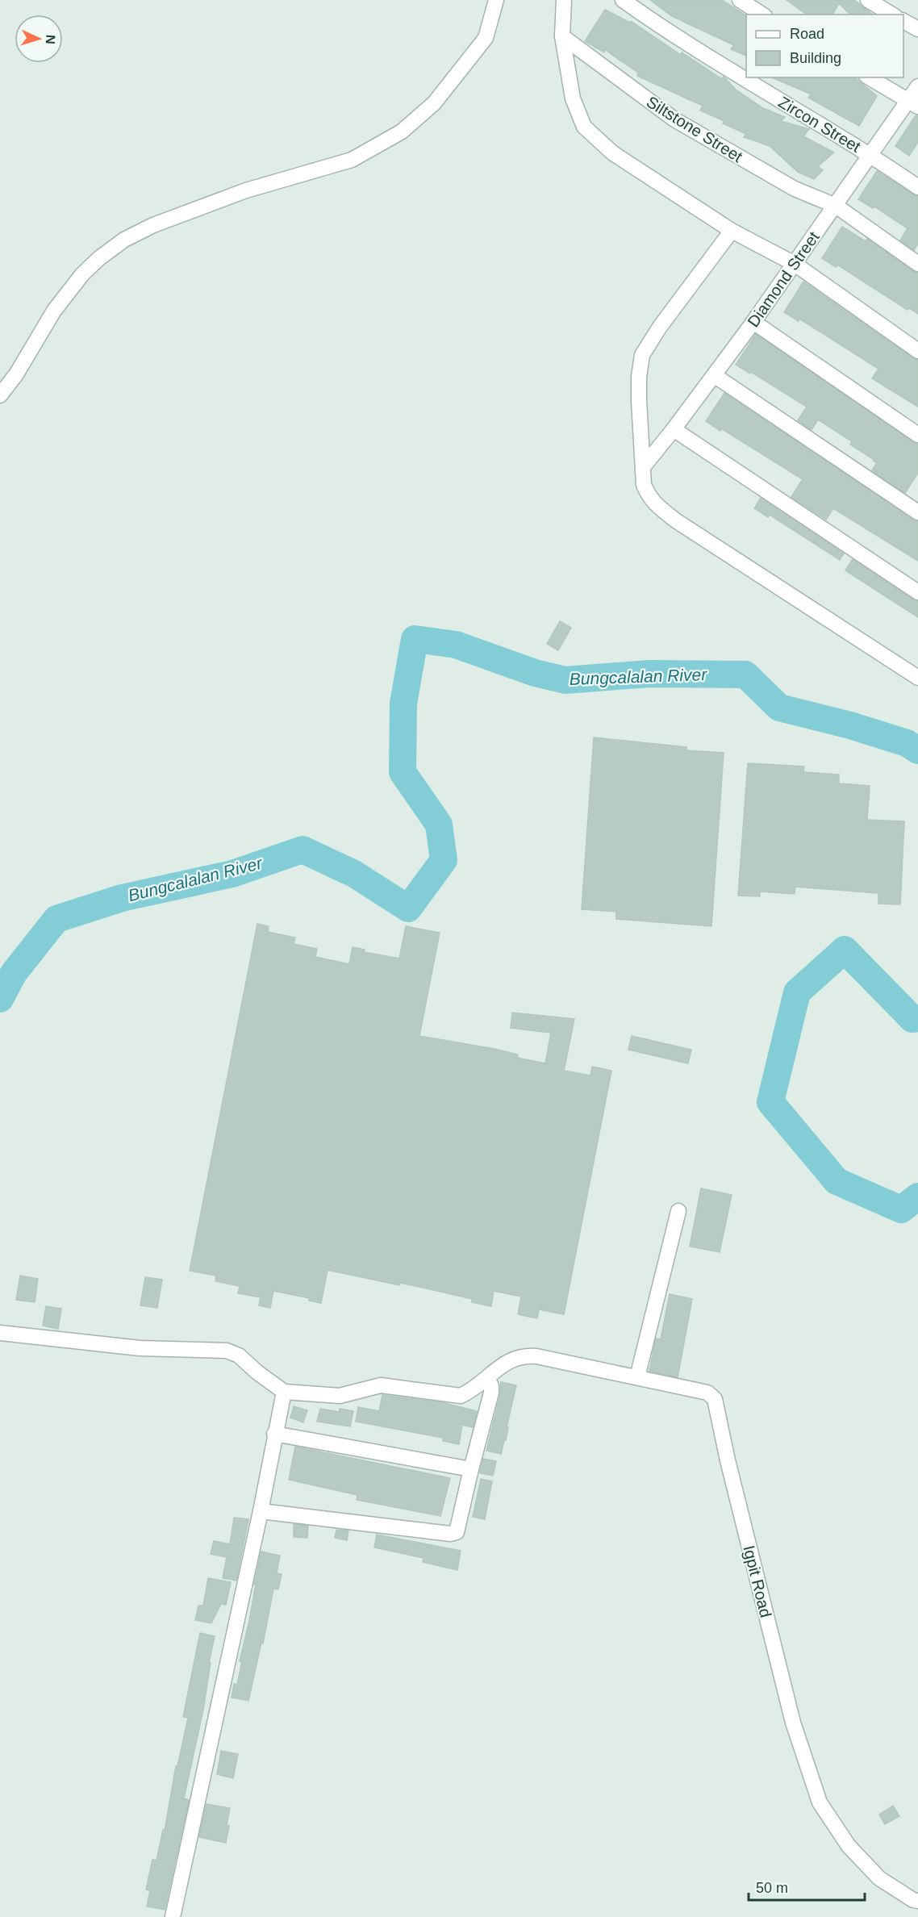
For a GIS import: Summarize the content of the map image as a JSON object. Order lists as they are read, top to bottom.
{
  "streets": {
    "street": [
      "Zircon Street",
      "Siltstone Street",
      "Diamond Street",
      "Igpit Road"
    ]
  },
  "crossings": [
    ["Zircon Street", "Diamond Street"],
    ["Siltstone Street", "Diamond Street"]
  ],
  "water": ["Bungcalalan River"],
  "legend": ["Road", "Building"],
  "scale_bar": "50 m",
  "north": "right"
}
